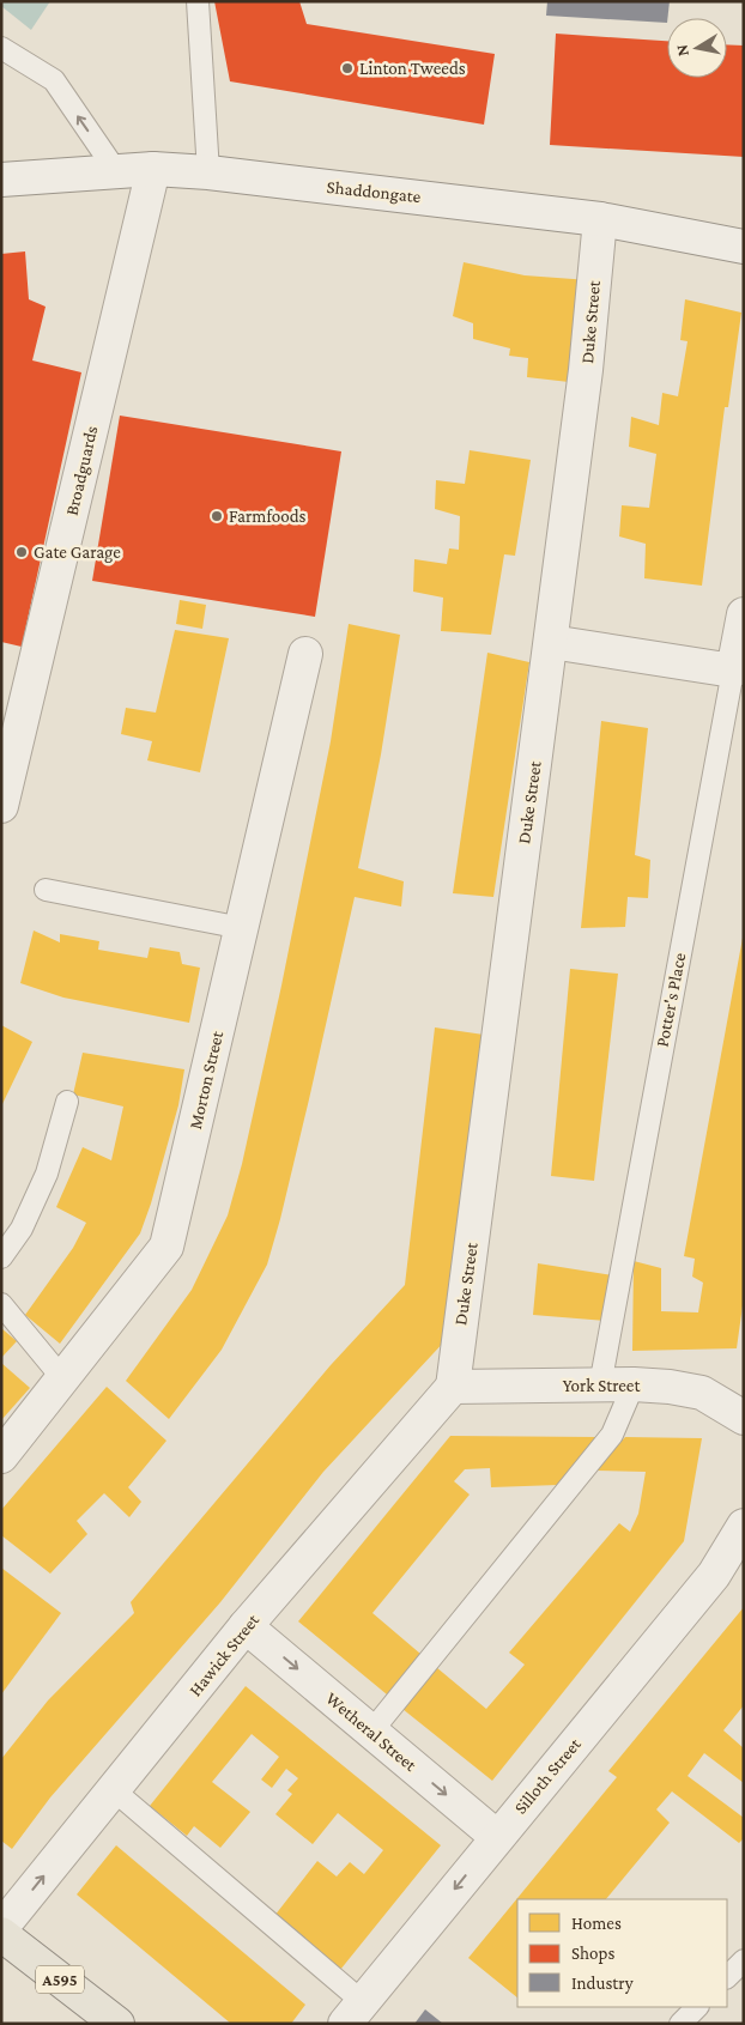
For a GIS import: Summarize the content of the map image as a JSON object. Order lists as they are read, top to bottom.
{
  "streets": {
    "main road": ["A595"],
    "street": [
      "Shaddongate",
      "Duke Street",
      "Broadguards",
      "Potter's Place",
      "Morton Street",
      "York Street",
      "Hawick Street",
      "Wetheral Street",
      "Silloth Street"
    ]
  },
  "crossings": [
    ["Shaddongate", "Duke Street"],
    ["Shaddongate", "Broadguards"],
    ["Duke Street", "York Street"],
    ["Duke Street", "Hawick Street"],
    ["Potter's Place", "York Street"],
    ["York Street", "Hawick Street"],
    ["Hawick Street", "Wetheral Street"],
    ["Wetheral Street", "Silloth Street"]
  ],
  "one_way": ["Wetheral Street", "Silloth Street"],
  "places": ["Linton Tweeds", "Farmfoods", "Gate Garage"],
  "legend": ["Homes", "Shops", "Industry"],
  "north": "left"
}
